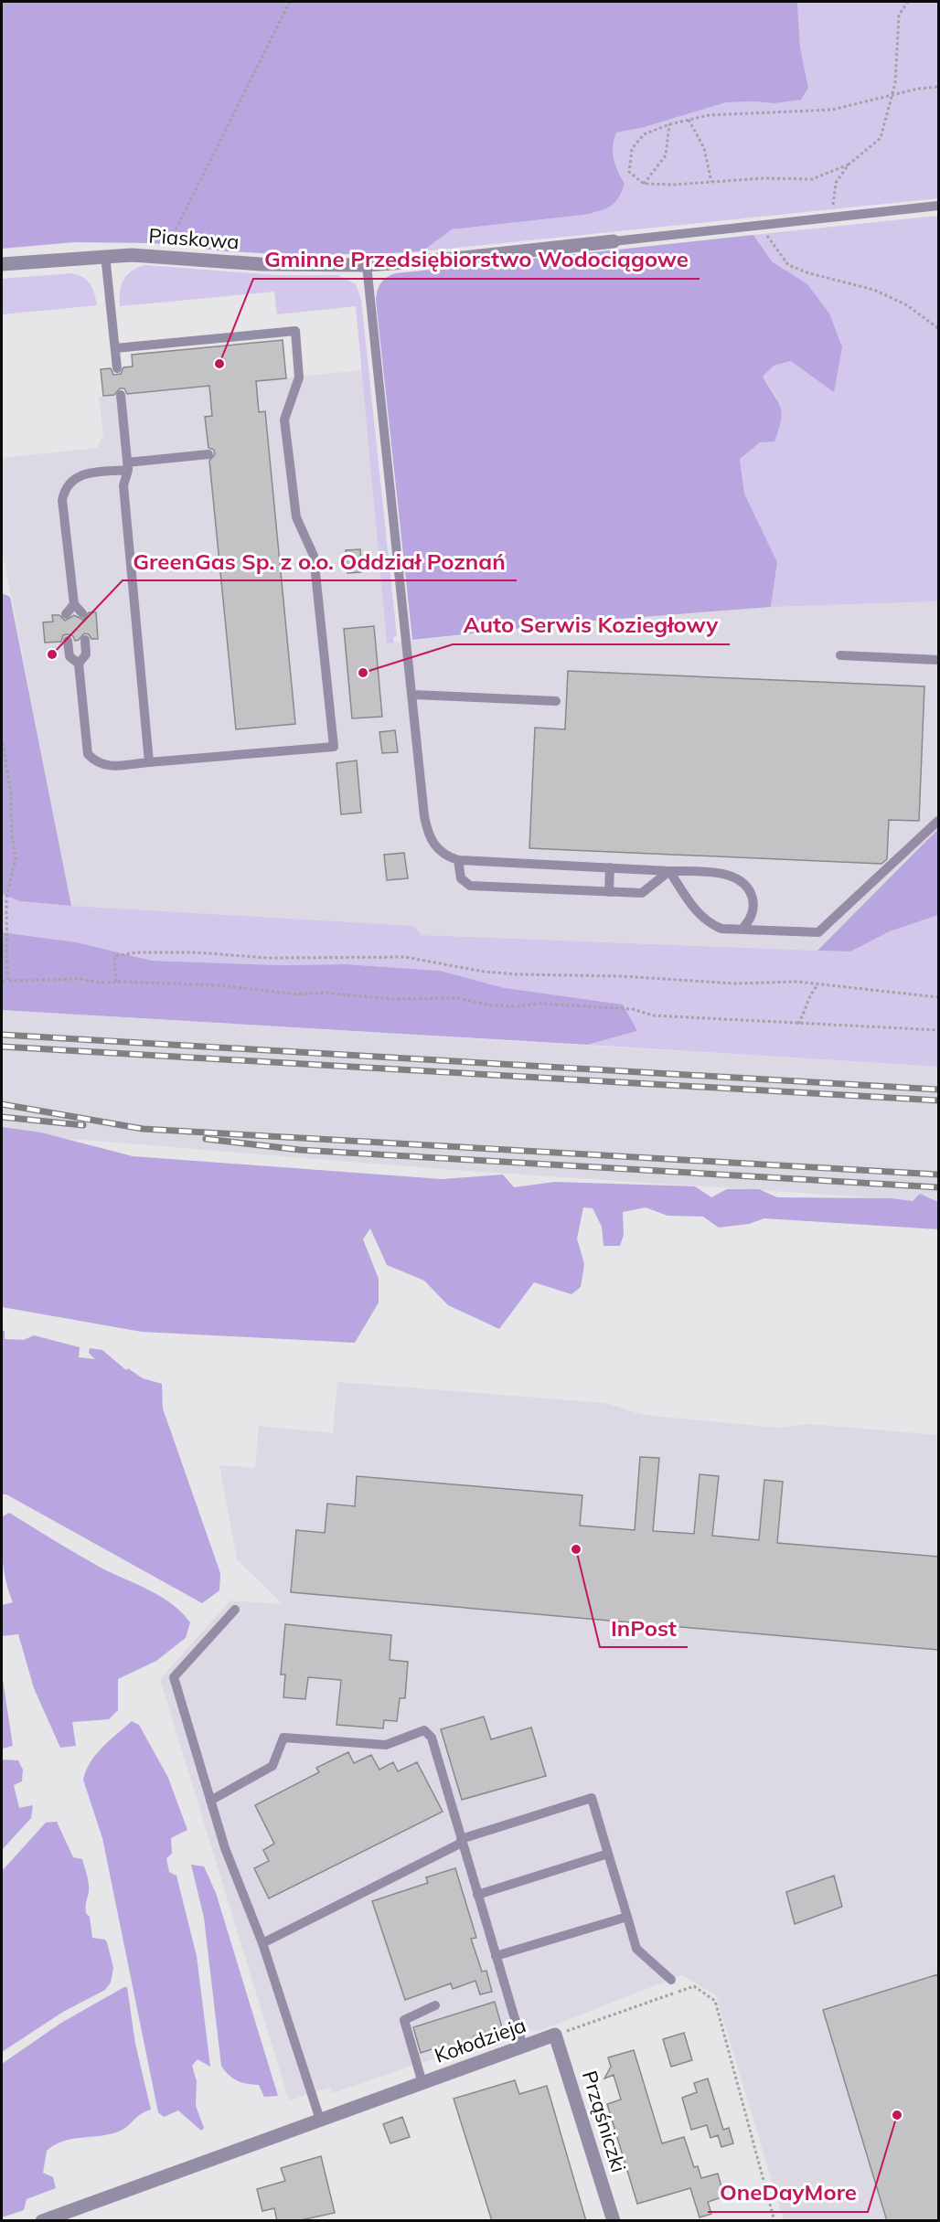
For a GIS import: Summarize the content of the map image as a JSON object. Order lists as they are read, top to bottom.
{
  "streets": {
    "street": ["Piaskowa", "Kołodzieja", "Prząśniczki"]
  },
  "crossings": [
    ["Kołodzieja", "Prząśniczki"]
  ],
  "places": [
    "Gminne Przedsiębiorstwo Wodociągowe",
    "GreenGas Sp. z o.o. Oddział Poznań",
    "Auto Serwis Koziegłowy",
    "InPost",
    "OneDayMore"
  ]
}
